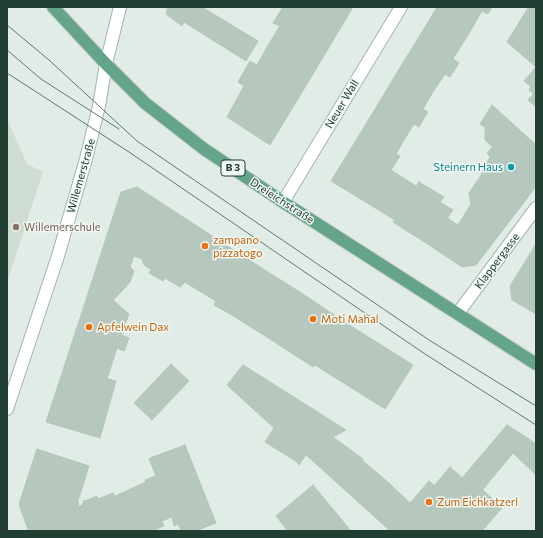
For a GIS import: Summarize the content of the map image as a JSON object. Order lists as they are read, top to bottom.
{
  "streets": {
    "main road": ["B 3", "Dreieichstraße"],
    "street": ["Neuer Wall", "Willemerstraße", "Klappergasse"]
  },
  "crossings": [
    ["Neuer Wall", "Dreieichstraße"],
    ["Willemerstraße", "Dreieichstraße"],
    ["Dreieichstraße", "Klappergasse"]
  ],
  "places": [
    "Steinern Haus",
    "Willemerschule",
    "zampano pizzatogo",
    "Moti Mahal",
    "Apfelwein Dax",
    "Zum Eichkatzerl"
  ]
}
